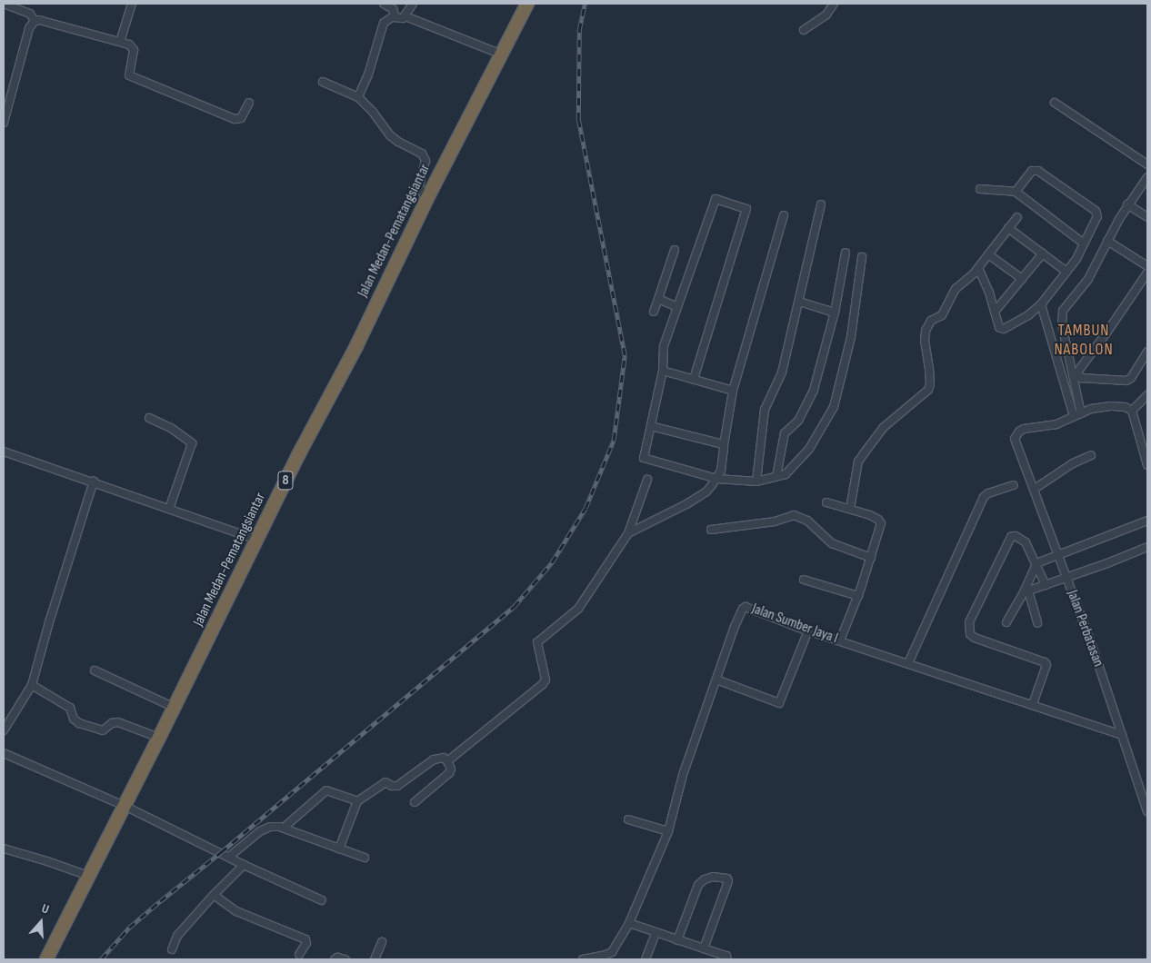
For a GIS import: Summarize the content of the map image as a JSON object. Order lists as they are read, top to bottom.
{
  "streets": {
    "highway": ["Jalan Medan-Pematangsiantar", "8"],
    "street": ["Jalan Sumber Jaya I", "Jalan Perbatasan"]
  },
  "crossings": [
    ["Jalan Sumber Jaya I", "Jalan Perbatasan"]
  ],
  "districts": ["TAMBUN NABOLON"],
  "north": "top"
}
